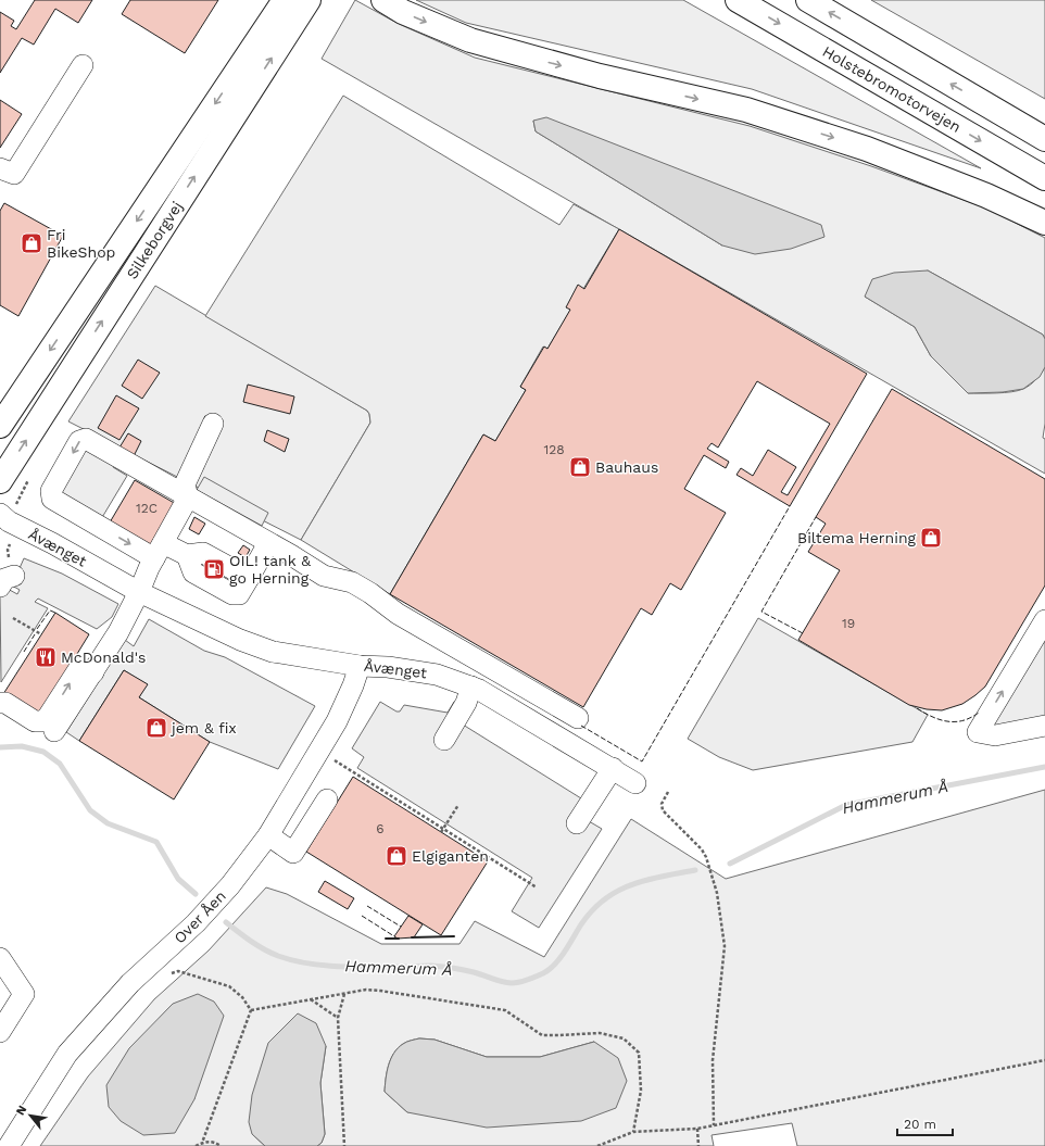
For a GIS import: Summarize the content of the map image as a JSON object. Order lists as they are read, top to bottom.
{
  "streets": {
    "main road": ["Holstebromotorvejen", "Silkeborgvej"],
    "street": ["Åvænget", "Over Åen"]
  },
  "crossings": [
    ["Åvænget", "Over Åen"]
  ],
  "water": ["Hammerum Å"],
  "places": {
    "shop": [
      "Fri BikeShop",
      "Bauhaus",
      "Biltema Herning",
      "jem & fix",
      "Elgiganten"
    ],
    "fuel station": ["OIL! tank & go Herning"],
    "restaurant": ["McDonald's"]
  },
  "house_numbers": [
    "128",
    "12C",
    "19",
    "6"
  ],
  "scale_bar": "20 m",
  "north": "top left"
}
